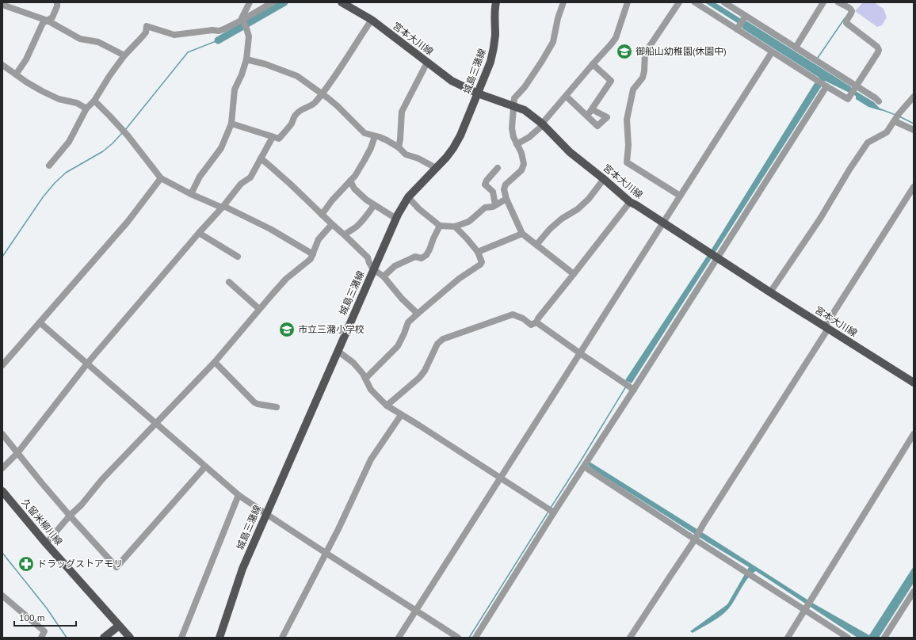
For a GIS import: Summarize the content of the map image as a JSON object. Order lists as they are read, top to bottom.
{
  "streets": {
    "main road": ["宮本大川線", "城島三潴線", "久留米柳川線"]
  },
  "crossings": [
    ["宮本大川線", "城島三潴線"]
  ],
  "places": {
    "school or university": ["御船山幼稚園(休園中)", "市立三潴小学校"],
    "pharmacy": ["ドラッグストアモリ"]
  },
  "scale_bar": "100 m"
}
